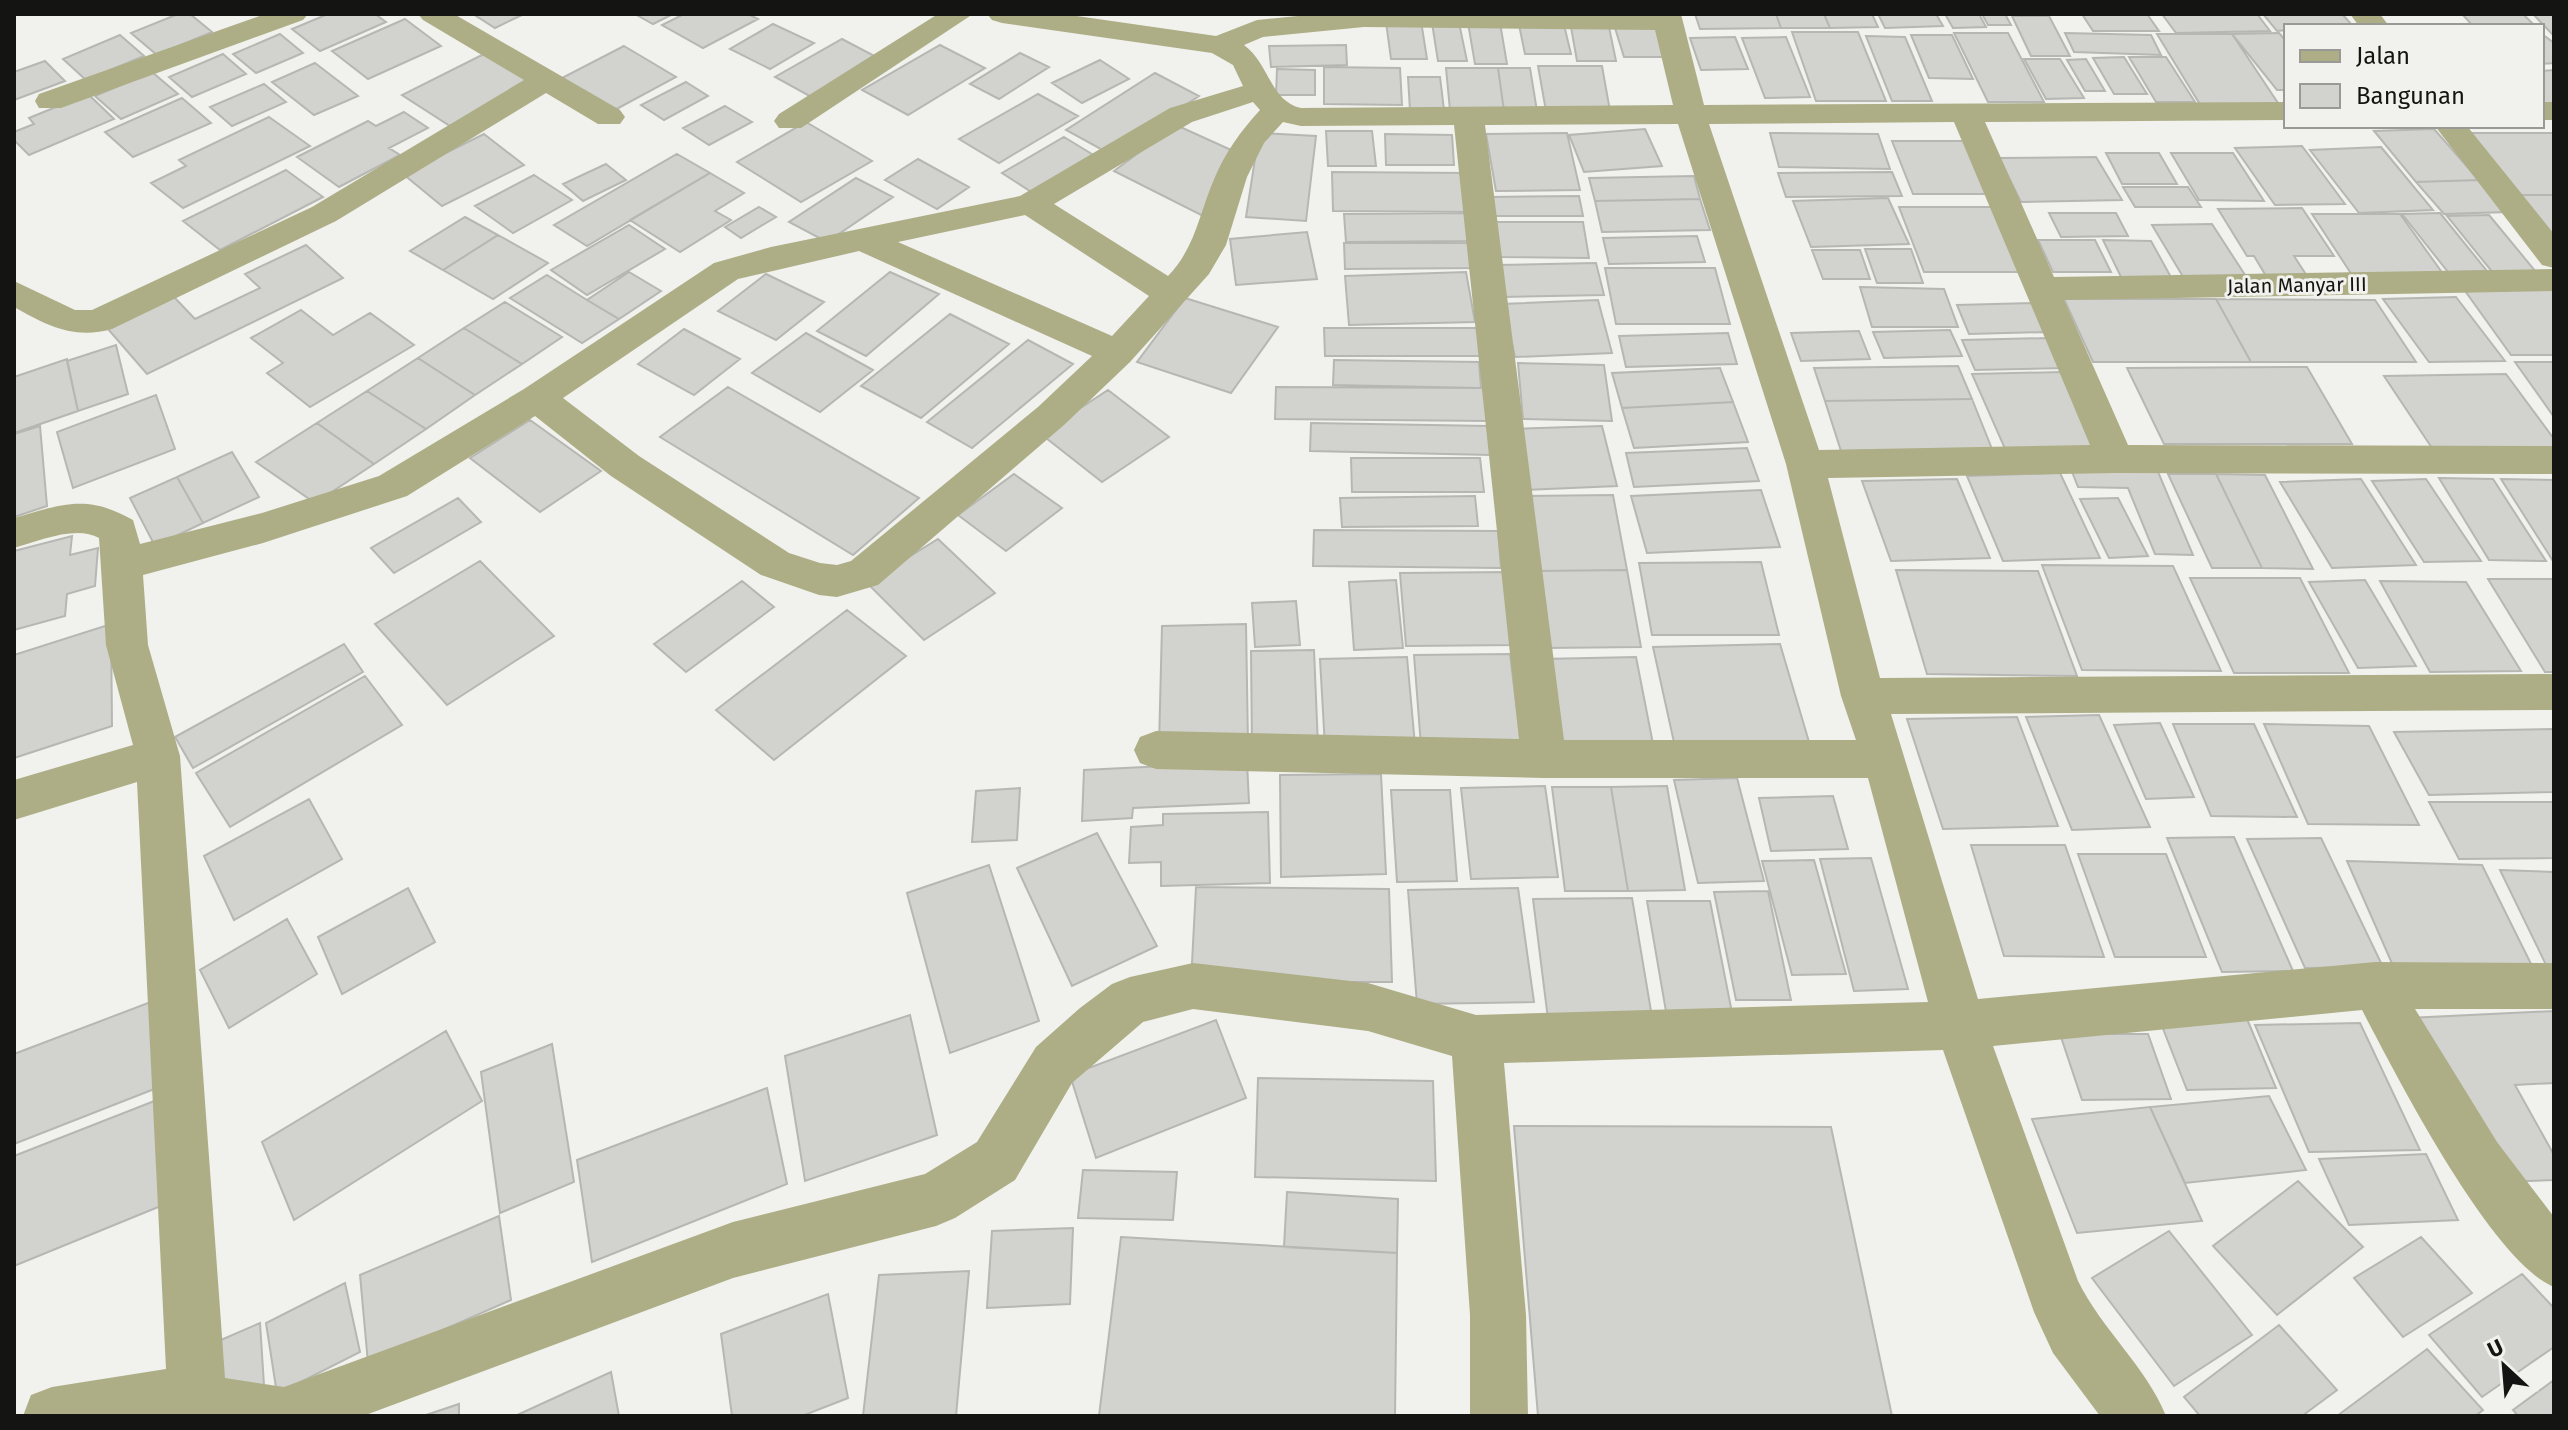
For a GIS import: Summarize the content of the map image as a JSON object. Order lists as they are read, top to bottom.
{
  "streets": {
    "street": ["Jalan Manyar III"]
  },
  "legend": ["Jalan", "Bangunan"],
  "north": "top left"
}
